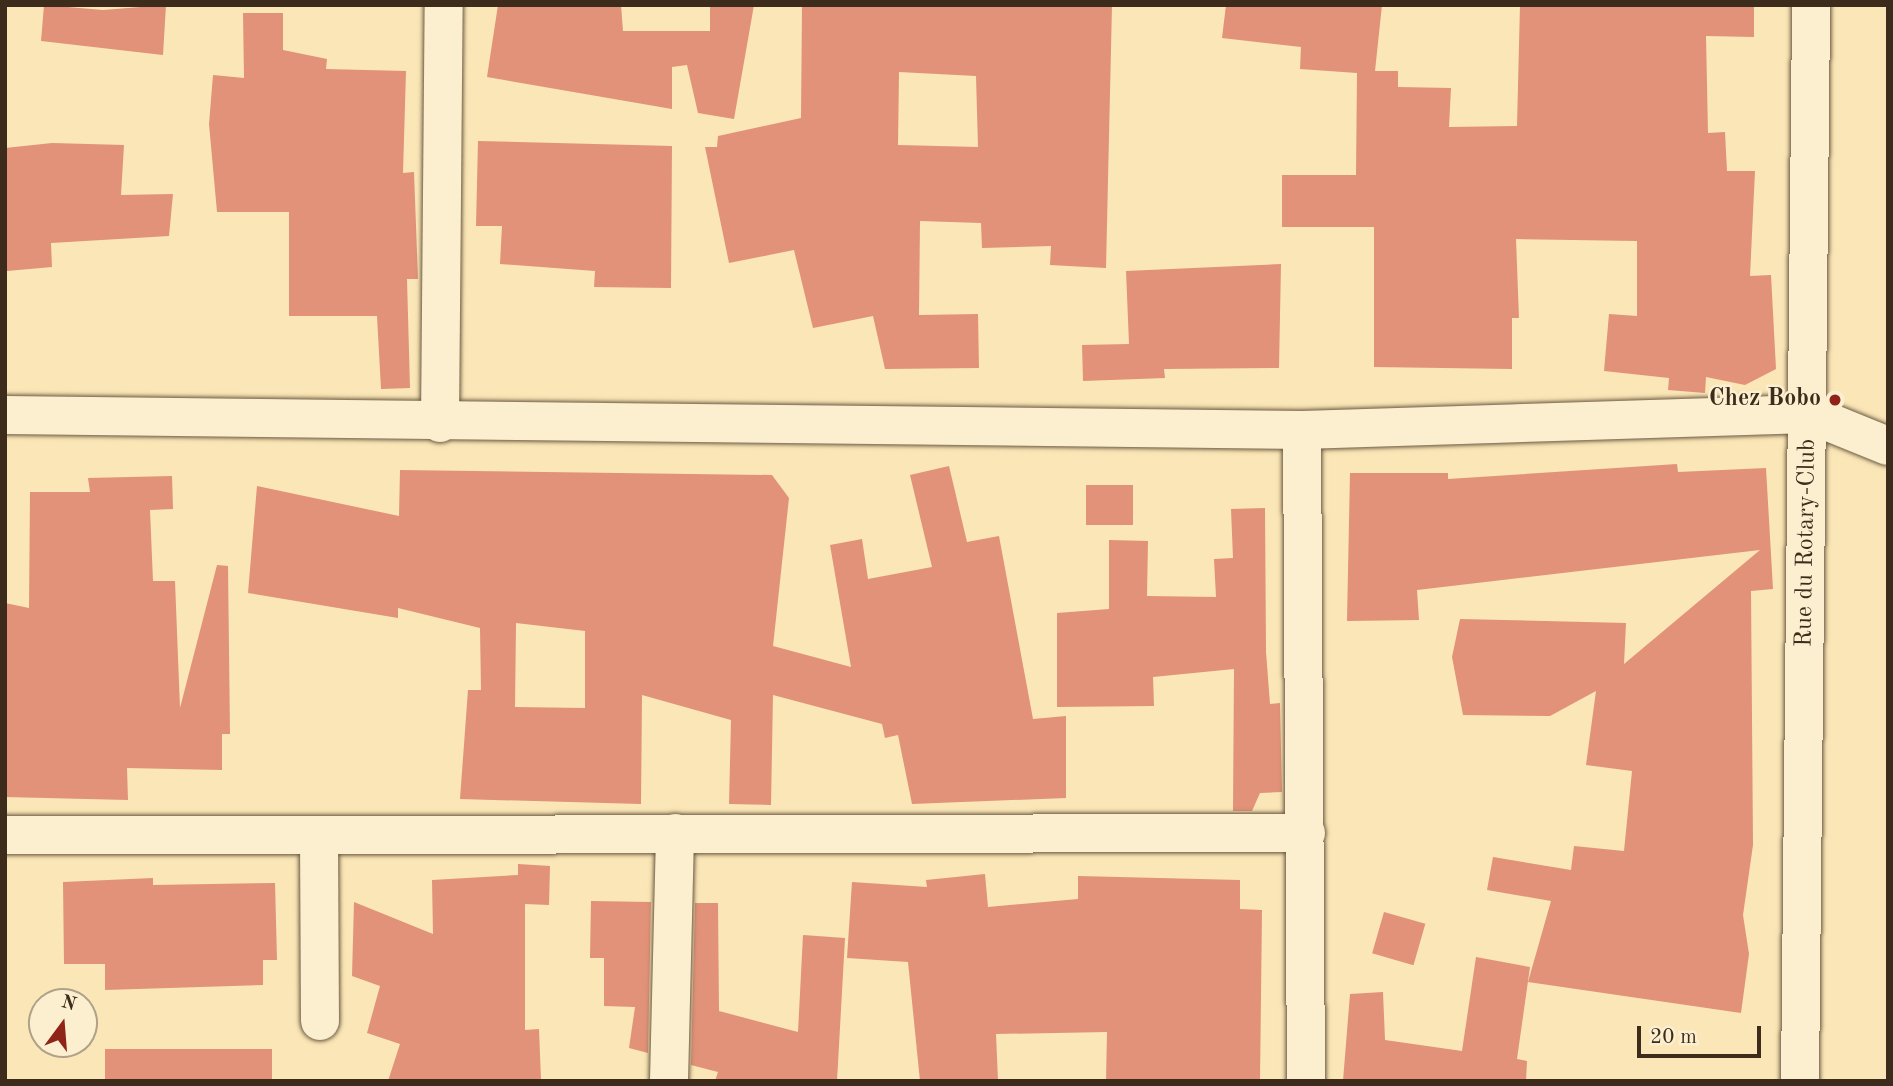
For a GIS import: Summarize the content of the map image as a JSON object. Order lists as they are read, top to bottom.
{
  "streets": {
    "street": ["Rue du Rotary-Club"]
  },
  "places": ["Chez Bobo"],
  "scale_bar": "20 m",
  "north": "top"
}
